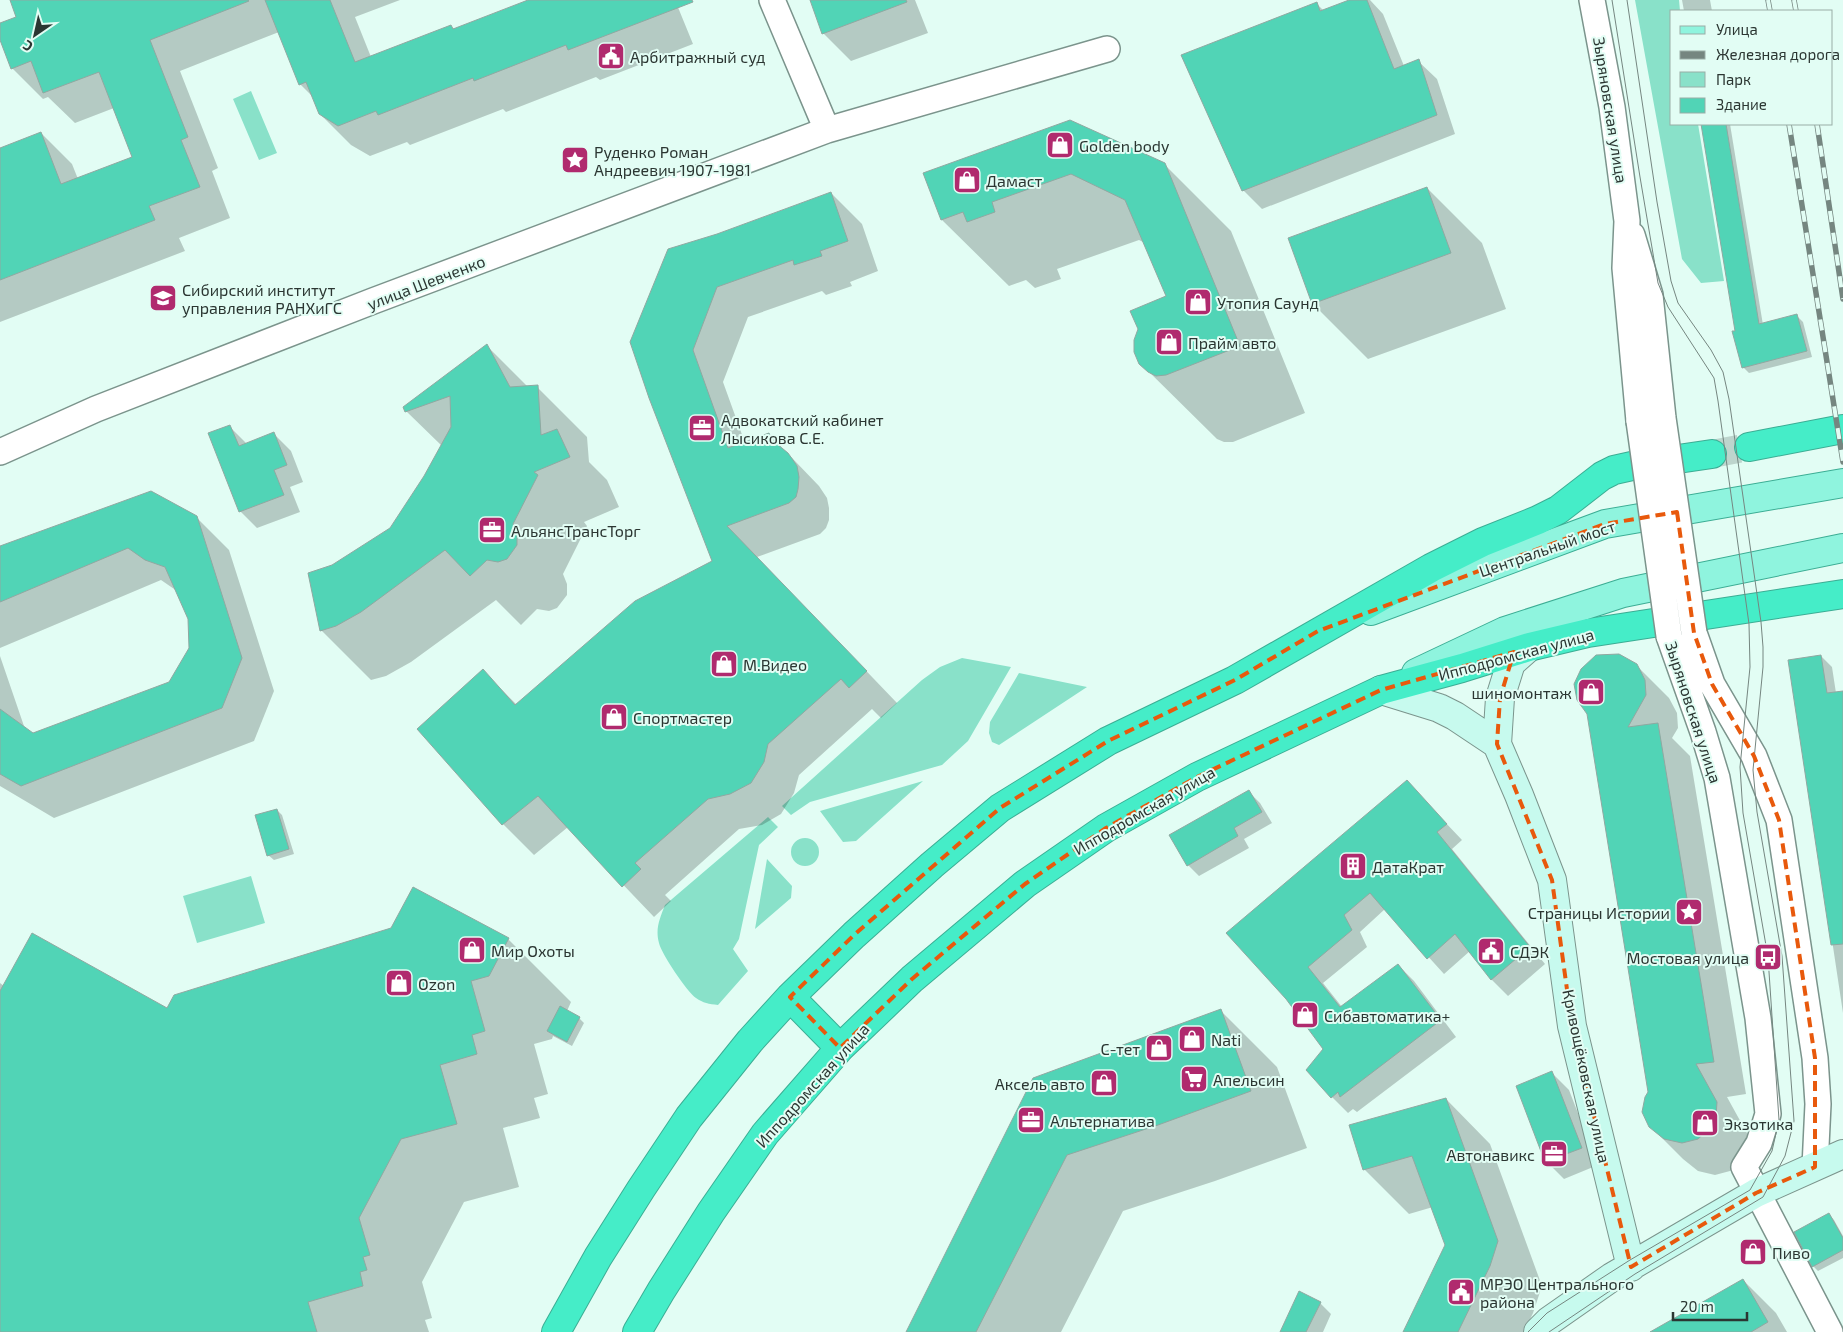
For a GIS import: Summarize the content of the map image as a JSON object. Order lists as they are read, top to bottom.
{
  "streets": {
    "highway": ["Ипподромская улица"],
    "main road": ["Центральный мост"],
    "street": ["Зыряновская улица", "улица Шевченко", "Кривощёковская улица"]
  },
  "places": {
    "public building": ["Арбитражный суд", "СДЭК", "МРЭО Центрального района"],
    "shop": [
      "Golden body",
      "Дамаст",
      "Утопия Саунд",
      "Прайм авто",
      "М.Видео",
      "шиномонтаж",
      "Спортмастер",
      "Мир Охоты",
      "Ozon",
      "Сибавтоматика+",
      "Nati",
      "С-тет",
      "Аксель авто",
      "Экзотика",
      "Пиво"
    ],
    "place": ["Руденко Роман Андреевич 1907-1981", "Страницы Истории"],
    "school or university": ["Сибирский институт управления РАНХиГС"],
    "office": [
      "Адвокатский кабинет Лысикова С.Е.",
      "АльянсТрансТорг",
      "Альтернатива",
      "Автонавикс"
    ],
    "building": ["ДатаКрат"],
    "bus stop": ["Мостовая улица"],
    "supermarket": ["Апельсин"]
  },
  "legend": [
    "Улица",
    "Железная дорога",
    "Парк",
    "Здание"
  ],
  "scale_bar": "20 m",
  "north": "bottom left"
}
